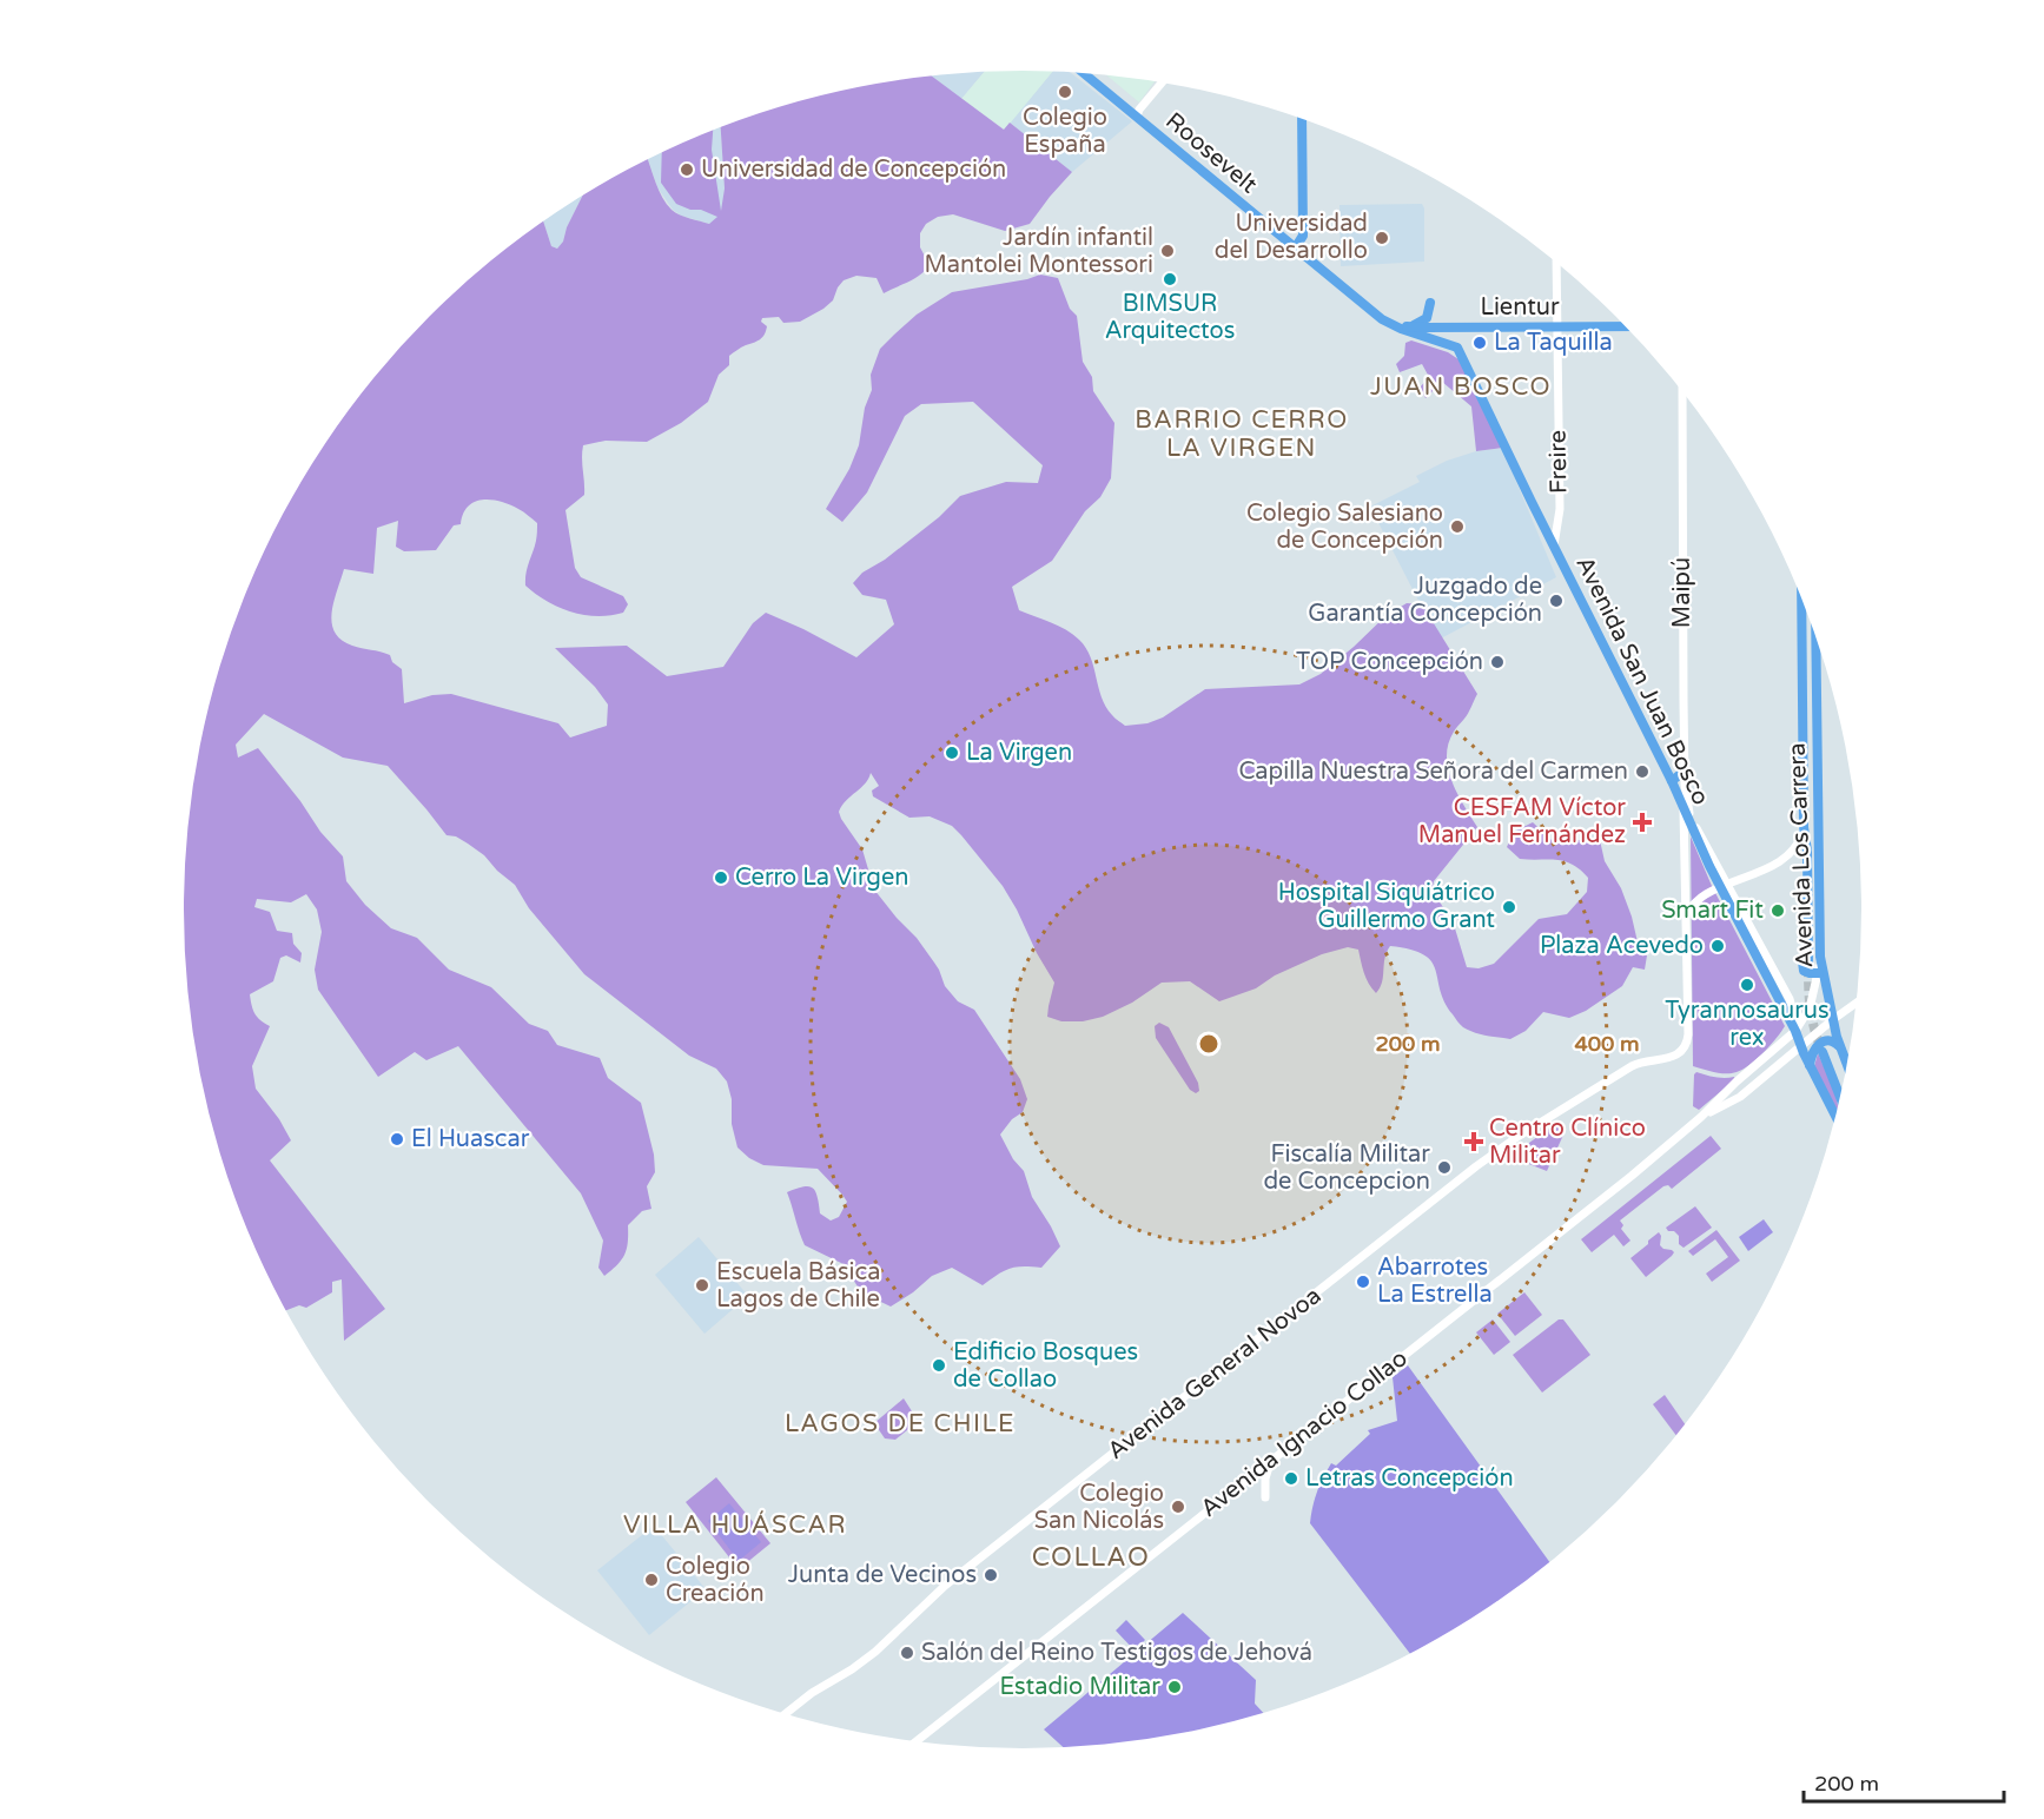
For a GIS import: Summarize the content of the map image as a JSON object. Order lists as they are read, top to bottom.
{
  "streets": {
    "main road": [
      "Roosevelt",
      "Lientur",
      "Freire",
      "Maipú",
      "Avenida San Juan Bosco",
      "Avenida Los Carrera",
      "Avenida General Novoa",
      "Avenida Ignacio Collao"
    ]
  },
  "crossings": [
    ["Roosevelt", "Lientur"],
    ["Roosevelt", "Avenida San Juan Bosco"],
    ["Lientur", "Freire"],
    ["Freire", "Avenida San Juan Bosco"],
    ["Maipú", "Avenida San Juan Bosco"],
    ["Maipú", "Avenida General Novoa"],
    ["Avenida San Juan Bosco", "Avenida Ignacio Collao"],
    ["Avenida Los Carrera", "Avenida Ignacio Collao"]
  ],
  "districts": [
    "JUAN BOSCO",
    "BARRIO CERRO LA VIRGEN",
    "LAGOS DE CHILE",
    "VILLA HUÁSCAR",
    "COLLAO"
  ],
  "places": {
    "other": [
      "Colegio España",
      "Universidad de Concepción",
      "Universidad del Desarrollo",
      "Jardín infantil Mantolei Montessori",
      "BIMSUR Arquitectos",
      "La Taquilla",
      "Colegio Salesiano de Concepción",
      "Juzgado de Garantía Concepción",
      "TOP Concepción",
      "La Virgen",
      "Capilla Nuestra Señora del Carmen",
      "Cerro La Virgen",
      "Hospital Siquiátrico Guillermo Grant",
      "Smart Fit",
      "Plaza Acevedo",
      "Tyrannosaurus rex",
      "El Huascar",
      "Fiscalía Militar de Concepcion",
      "Abarrotes La Estrella",
      "Escuela Básica Lagos de Chile",
      "Edificio Bosques de Collao",
      "Letras Concepción",
      "Colegio San Nicolás",
      "Junta de Vecinos",
      "Colegio Creación",
      "Salón del Reino Testigos de Jehová",
      "Estadio Militar"
    ],
    "health": ["CESFAM Víctor Manuel Fernández", "Centro Clínico Militar"]
  },
  "scale_bar": "200 m",
  "rings": ["200 m", "400 m"]
}
